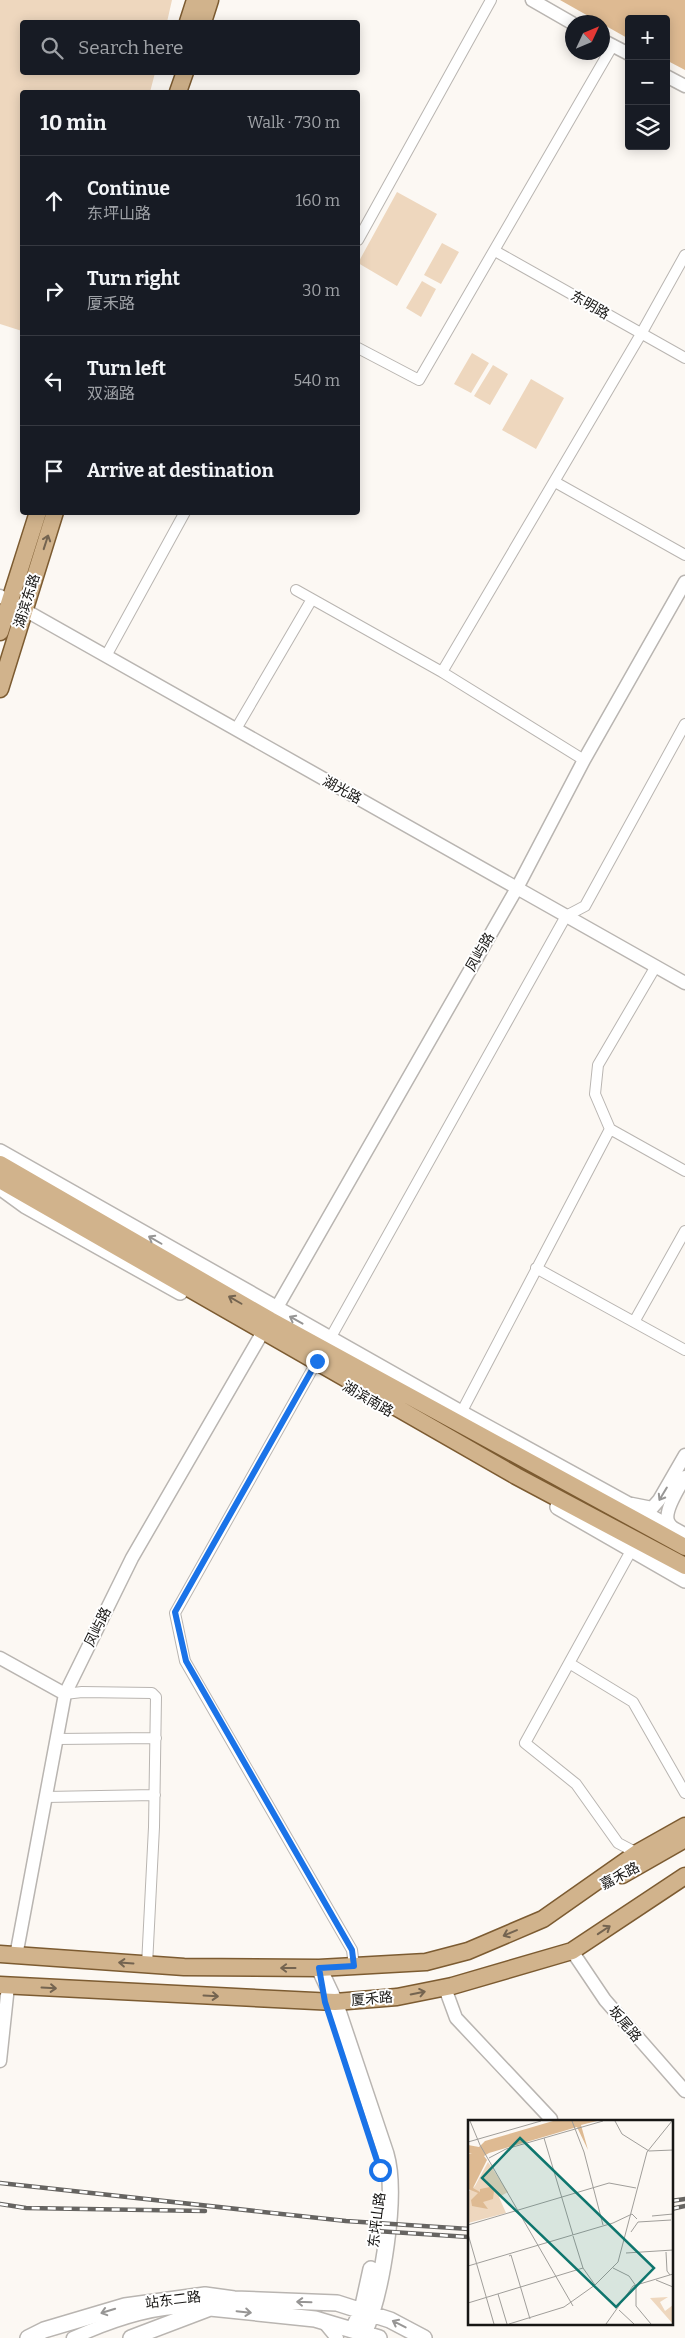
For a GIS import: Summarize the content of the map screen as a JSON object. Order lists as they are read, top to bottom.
{
  "streets": {
    "main road": [
      "湖滨东路",
      "湖滨南路",
      "嘉禾路",
      "厦禾路",
      "东坪山路",
      "站东二路"
    ],
    "street": [
      "东明路",
      "湖光路",
      "凤屿路",
      "坂尾路"
    ]
  },
  "crossings": [
    ["湖滨东路", "湖光路"],
    ["湖光路", "凤屿路"],
    ["凤屿路", "湖滨南路"],
    ["厦禾路", "坂尾路"],
    ["厦禾路", "东坪山路"],
    ["东坪山路", "站东二路"]
  ],
  "north": "top right",
  "page": {
    "map_buttons": ["+", "−"],
    "search": "Search here",
    "heading": ["10 min", "Walk · 730 m"],
    "list": [
      ["Continue", "东坪山路", "160 m"],
      ["Turn right", "厦禾路", "30 m"],
      ["Turn left", "双涵路", "540 m"],
      "Arrive at destination"
    ]
  }
}
